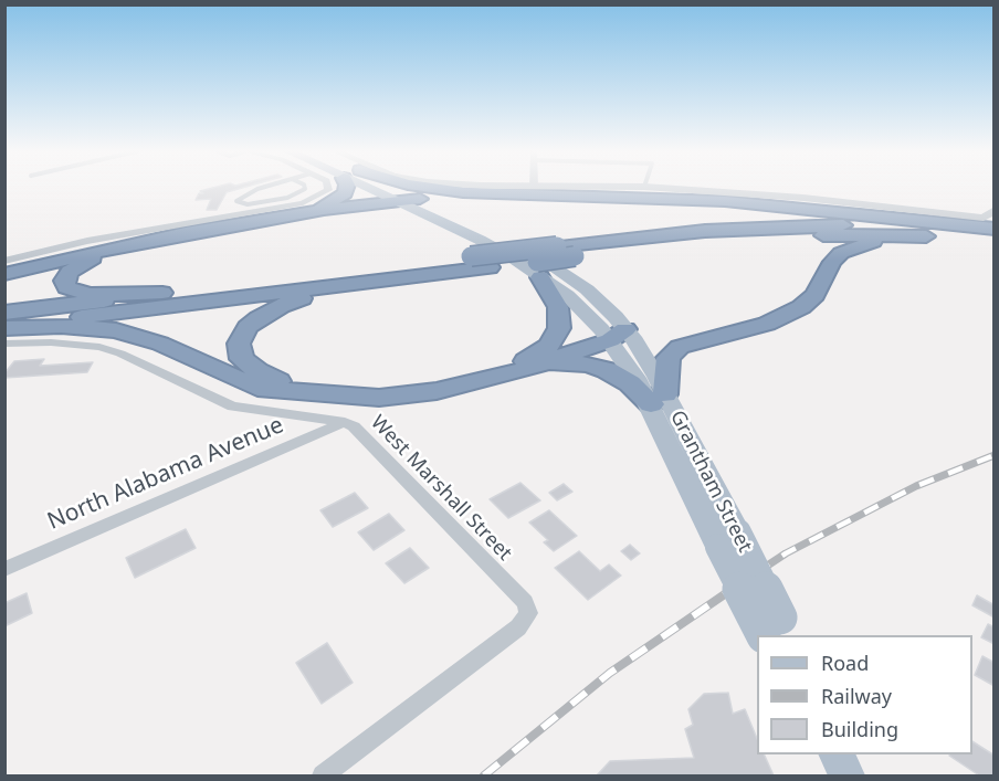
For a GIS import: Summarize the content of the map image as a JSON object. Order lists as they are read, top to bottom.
{
  "streets": {
    "main road": ["Grantham Street"],
    "street": ["North Alabama Avenue", "West Marshall Street"]
  },
  "crossings": [
    ["North Alabama Avenue", "West Marshall Street"]
  ],
  "legend": ["Road", "Railway", "Building"]
}
